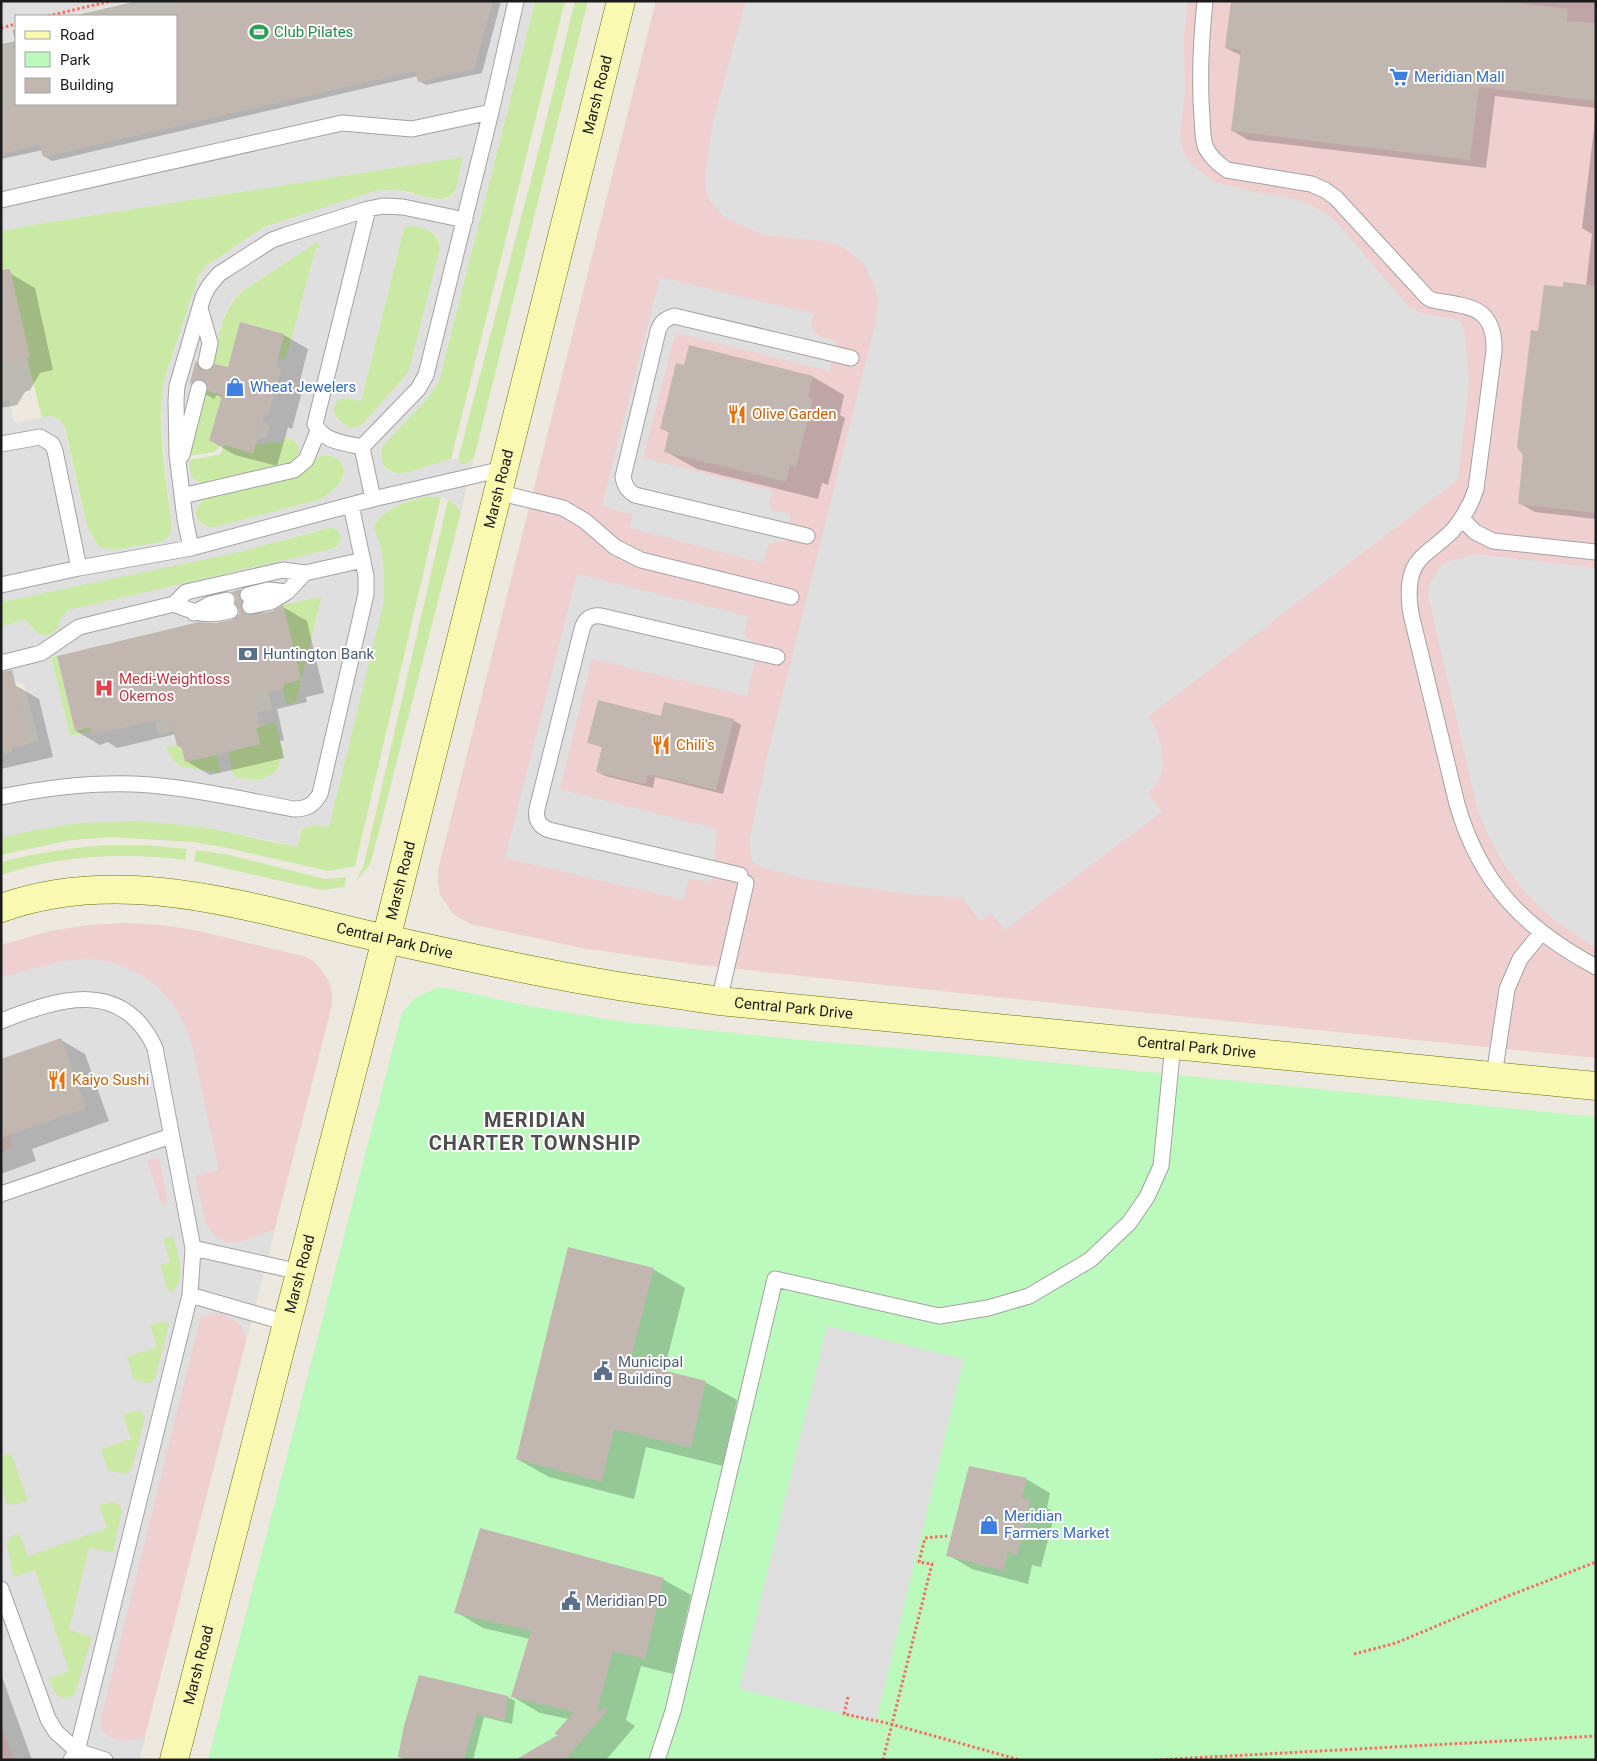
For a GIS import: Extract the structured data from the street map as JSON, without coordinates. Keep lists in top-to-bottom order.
{
  "streets": {
    "main road": ["Marsh Road", "Central Park Drive"]
  },
  "crossings": [
    ["Marsh Road", "Central Park Drive"]
  ],
  "districts": ["MERIDIAN CHARTER TOWNSHIP"],
  "places": {
    "sports": ["Club Pilates"],
    "supermarket": ["Meridian Mall"],
    "shop": ["Wheat Jewelers", "Meridian Farmers Market"],
    "restaurant": ["Olive Garden", "Chili's", "Kaiyo Sushi"],
    "bank": ["Huntington Bank"],
    "hospital": ["Medi-Weightloss Okemos"],
    "public building": ["Municipal Building", "Meridian PD"]
  },
  "legend": ["Road", "Park", "Building"]
}
